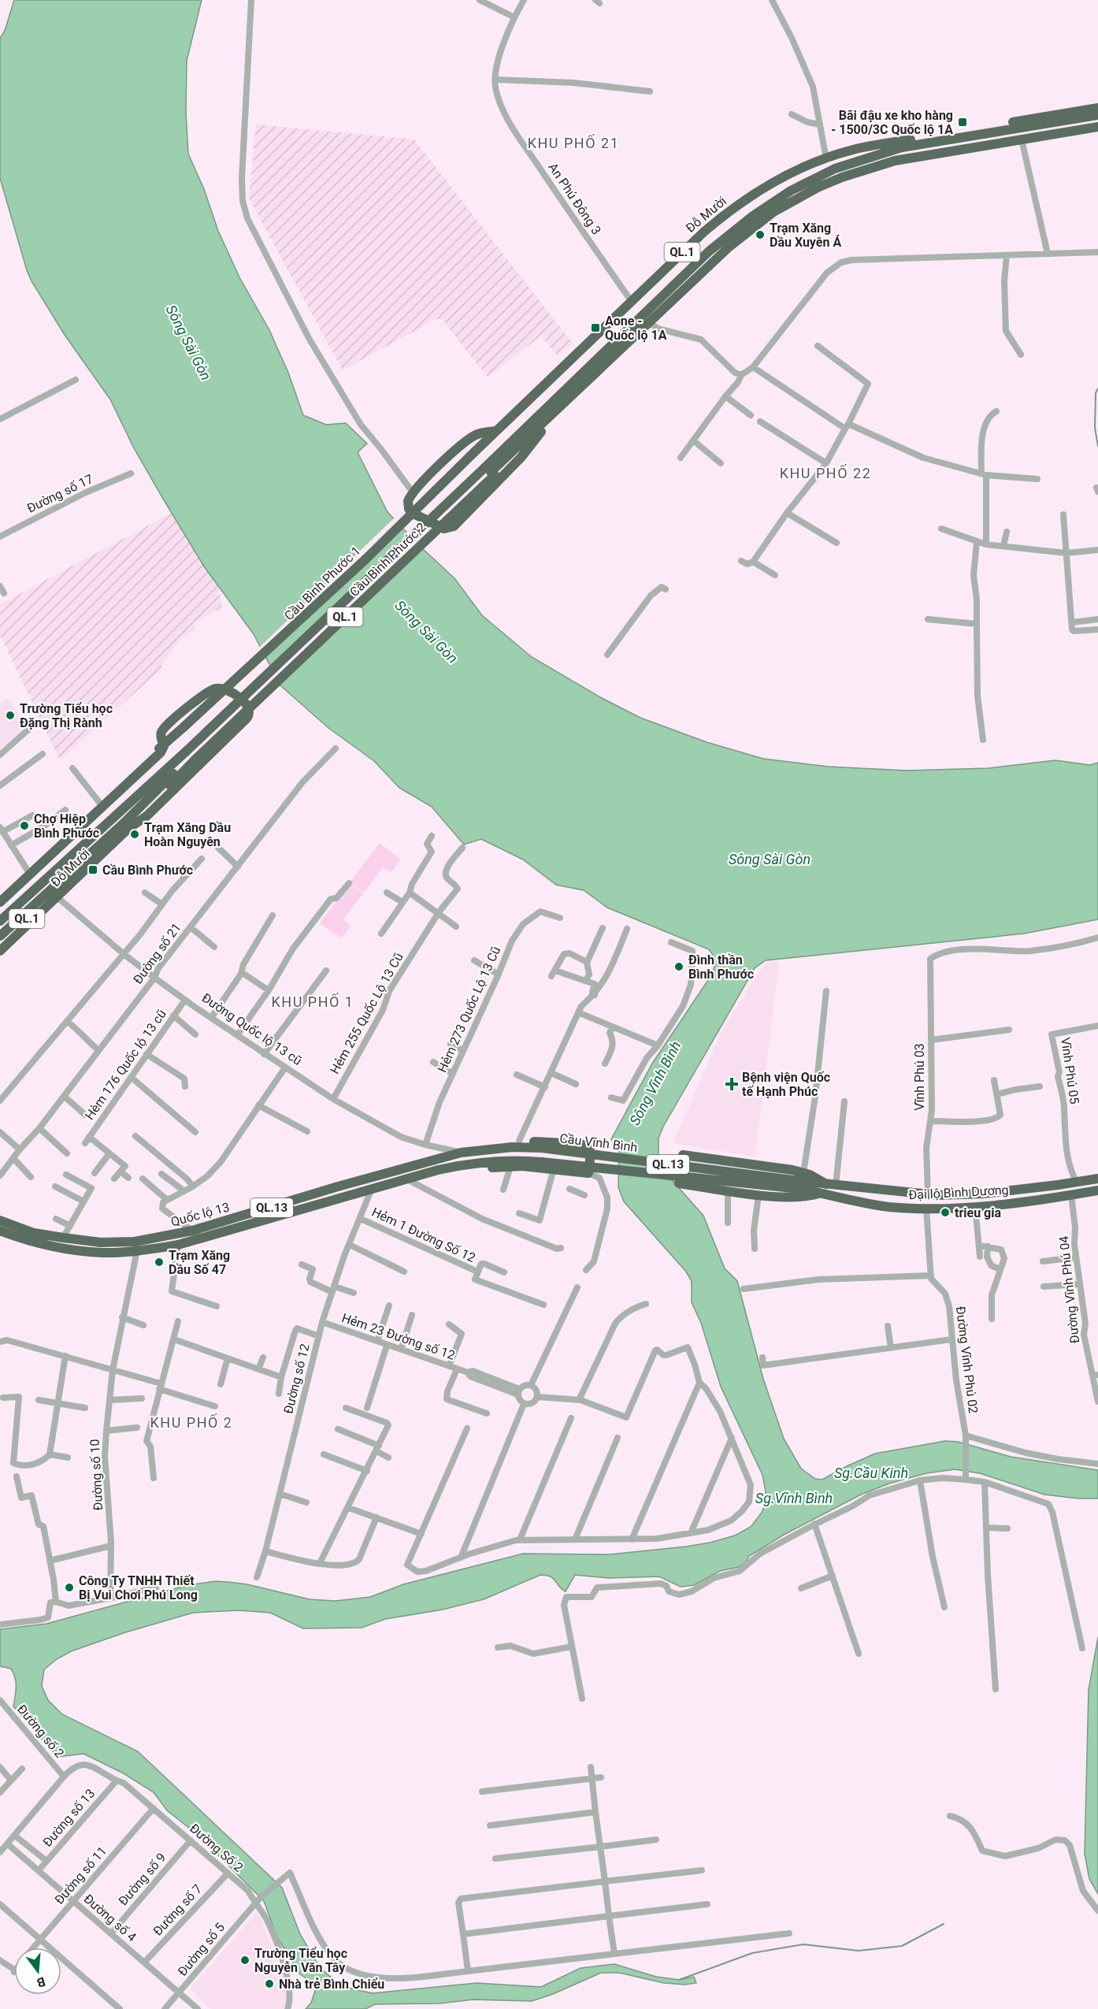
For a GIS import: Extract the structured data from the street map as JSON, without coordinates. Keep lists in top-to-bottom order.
{
  "streets": {
    "highway": [
      "Đỗ Mười",
      "QL.1",
      "Cầu Bình Phước 2",
      "Cầu Bình Phước 1",
      "Cầu Vĩnh Bình",
      "QL.13",
      "Đại lộ Bình Dương",
      "Quốc lộ 13"
    ],
    "street": [
      "An Phú Đông 3",
      "Đường số 17",
      "Đường số 21",
      "Hẻm 273 Quốc Lộ 13 Cũ",
      "Hẻm 255 Quốc Lộ 13 Cũ",
      "Đường Quốc lộ 13 cũ",
      "Hèm 176 Quốc lộ 13 cũ",
      "Vĩnh Phú 05",
      "Vĩnh Phú 03",
      "Hẻm 1 Đường Số 12",
      "Đường Vĩnh Phú 04",
      "Hẻm 23 Đường số 12",
      "Đường Vĩnh Phú 02",
      "Đường số 12",
      "Đường số 10",
      "Đường số 2",
      "Đường số 13",
      "Đường Số 2",
      "Đường số 11",
      "Đường số 9",
      "Đường số 7",
      "Đường số 4",
      "Đường số 5"
    ]
  },
  "crossings": [
    ["An Phú Đông 3", "Đỗ Mười"],
    ["Đỗ Mười", "QL.1"],
    ["Đỗ Mười", "Cầu Bình Phước 2"],
    ["Đỗ Mười", "Cầu Bình Phước 1"],
    ["Đỗ Mười", "Đường Quốc lộ 13 cũ"],
    ["QL.1", "Cầu Bình Phước 2"],
    ["Đường số 21", "Đường Quốc lộ 13 cũ"],
    ["Hẻm 273 Quốc Lộ 13 Cũ", "Đường Quốc lộ 13 cũ"],
    ["Hẻm 255 Quốc Lộ 13 Cũ", "Đường Quốc lộ 13 cũ"],
    ["Đường Quốc lộ 13 cũ", "Hèm 176 Quốc lộ 13 cũ"],
    ["Đường Quốc lộ 13 cũ", "Quốc lộ 13"],
    ["Vĩnh Phú 05", "Đại lộ Bình Dương"],
    ["Vĩnh Phú 03", "Đại lộ Bình Dương"],
    ["Cầu Vĩnh Bình", "Đại lộ Bình Dương"],
    ["Cầu Vĩnh Bình", "Quốc lộ 13"],
    ["Đại lộ Bình Dương", "Đường Vĩnh Phú 04"],
    ["Quốc lộ 13", "Đường số 12"],
    ["Quốc lộ 13", "Đường số 10"],
    ["Hẻm 1 Đường Số 12", "Đường số 12"],
    ["Hẻm 23 Đường số 12", "Đường số 12"],
    ["Đường số 2", "Đường Số 2"],
    ["Đường số 13", "Đường Số 2"],
    ["Đường số 13", "Đường số 4"],
    ["Đường Số 2", "Đường số 11"],
    ["Đường Số 2", "Đường số 9"],
    ["Đường Số 2", "Đường số 7"],
    ["Đường Số 2", "Đường số 4"],
    ["Đường Số 2", "Đường số 5"],
    ["Đường số 11", "Đường số 4"],
    ["Đường số 9", "Đường số 4"],
    ["Đường số 7", "Đường số 4"],
    ["Đường số 4", "Đường số 5"]
  ],
  "districts": [
    "KHU PHỐ 21",
    "KHU PHỐ 22",
    "KHU PHỐ 1",
    "KHU PHỐ 2"
  ],
  "water": [
    "Sông Sài Gòn",
    "Sông Vĩnh Bình",
    "Sg.Cầu Kinh",
    "Sg.Vĩnh Bình"
  ],
  "places": {
    "transit": ["Bãi đậu xe kho hàng - 1500/3C Quốc lộ 1A", "Aone - Quốc lộ 1A", "Cầu Bình Phước"],
    "other": [
      "Trạm Xăng Dầu Xuyên Á",
      "Trường Tiểu học Đặng Thị Rành",
      "Chợ Hiệp Bình Phước",
      "Trạm Xăng Dầu Hoàn Nguyên",
      "Đình thần Bình Phước",
      "trieu gia",
      "Trạm Xăng Dầu Số 47",
      "Công Ty TNHH Thiết Bị Vui Chơi Phú Long",
      "Trường Tiểu học Nguyễn Văn Tây",
      "Nhà trẻ Bình Chiểu"
    ],
    "health": ["Bệnh viện Quốc tế Hạnh Phúc"]
  },
  "north": "bottom"
}
